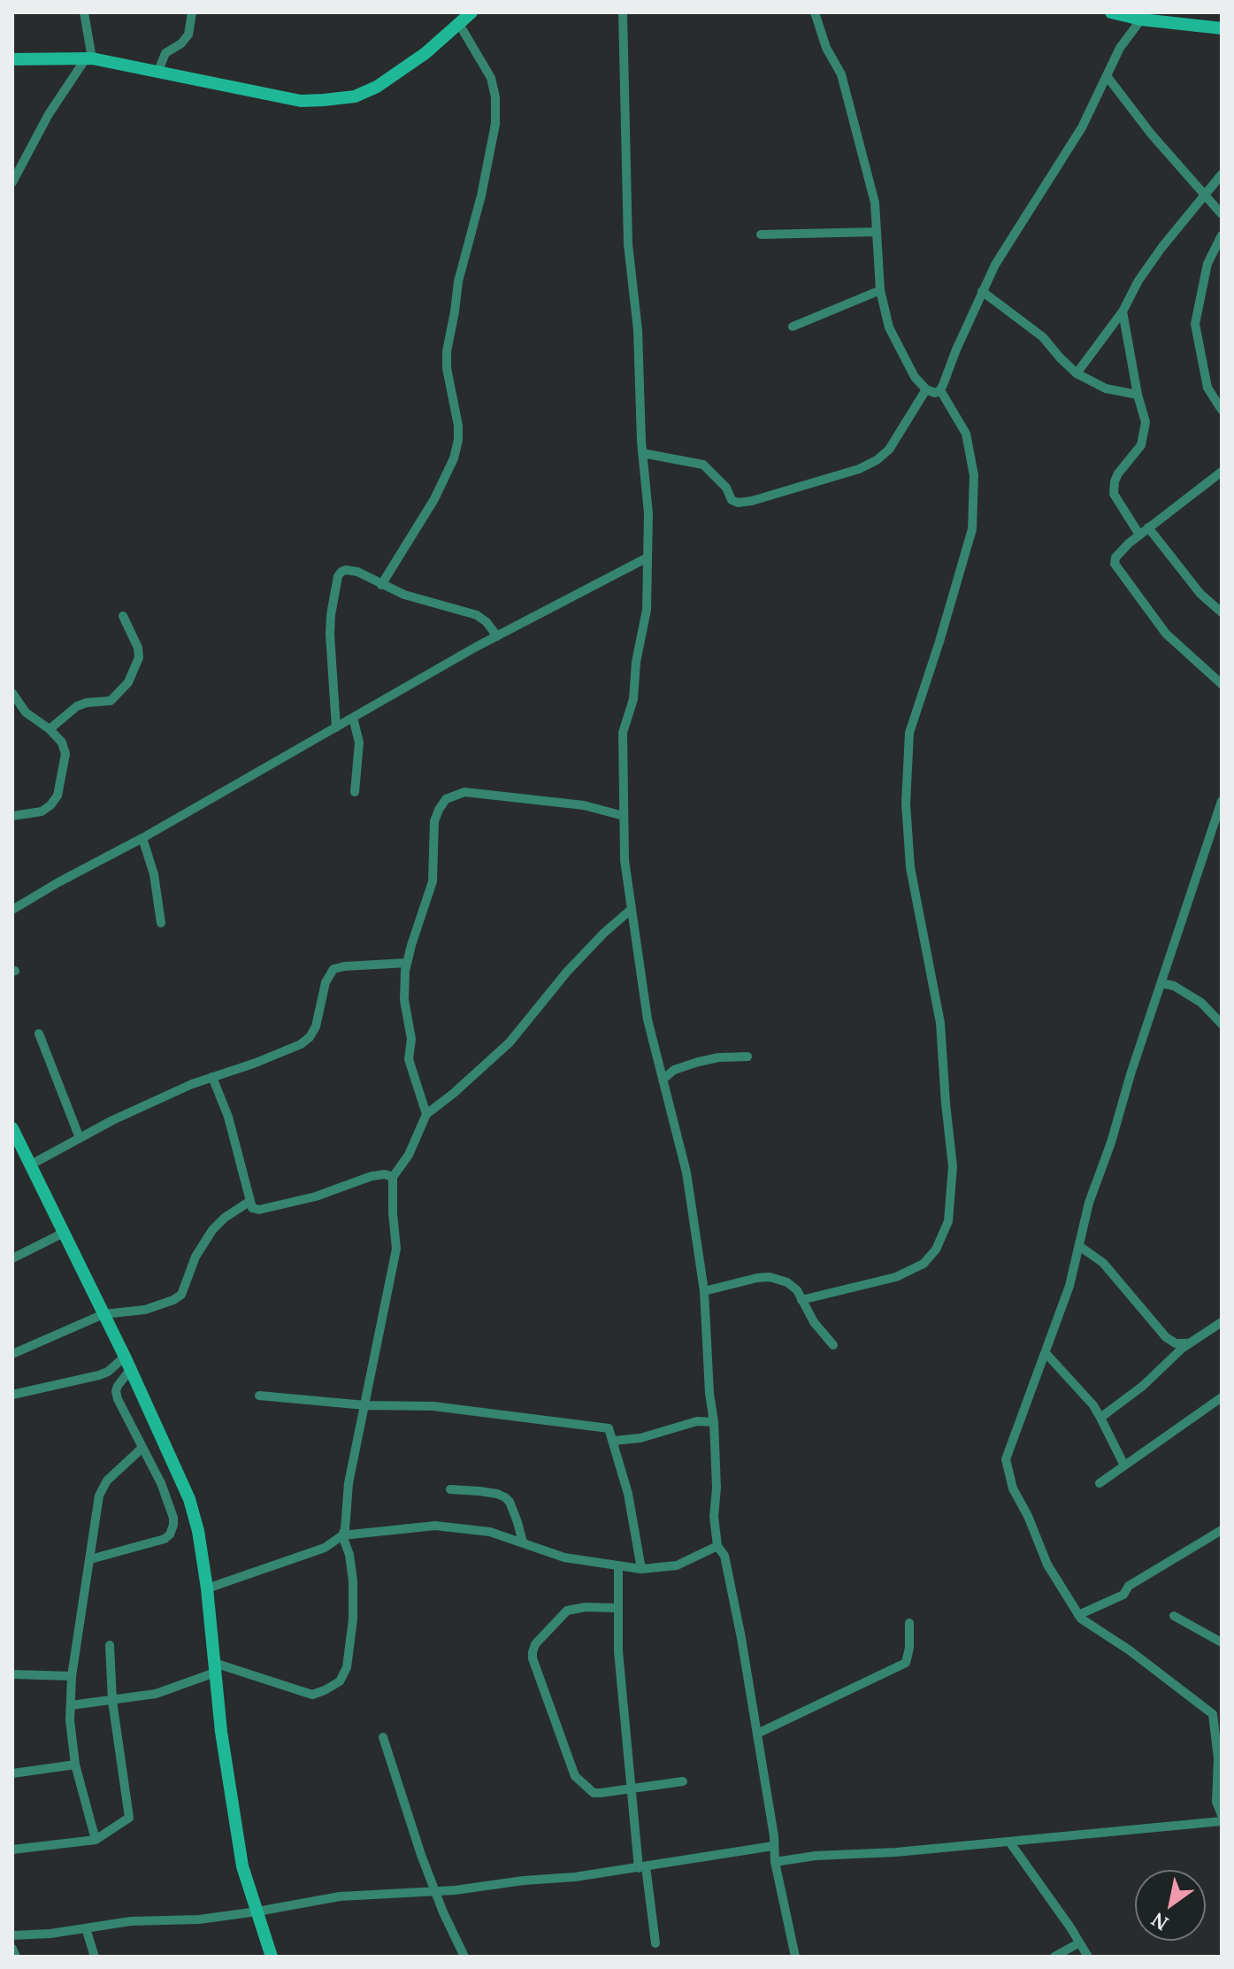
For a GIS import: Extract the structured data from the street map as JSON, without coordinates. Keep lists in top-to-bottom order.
{
  "north": "bottom left"
}
